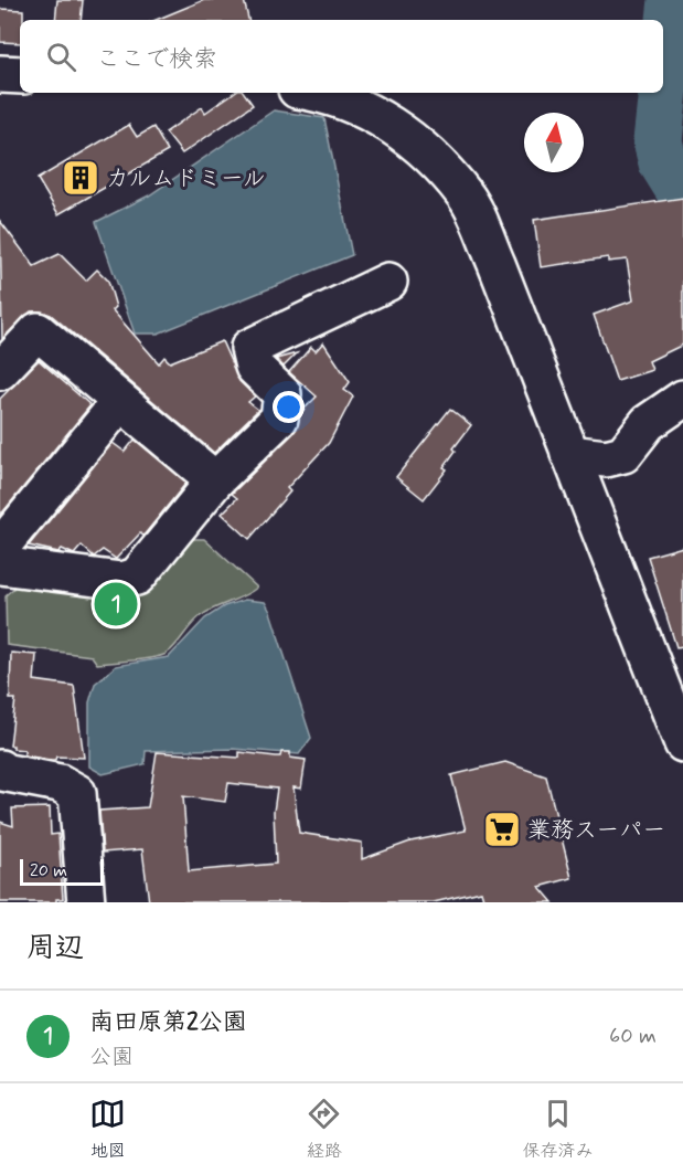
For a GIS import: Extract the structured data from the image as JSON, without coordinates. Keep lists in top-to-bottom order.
{
  "places": {
    "building": ["カルムドミール"],
    "supermarket": ["業務スーパー"]
  },
  "scale_bar": "20 m",
  "north": "top",
  "page": {
    "search": "ここで検索",
    "pins": "1",
    "scale": "20 m",
    "heading": "周辺",
    "list": [
      {
        "mark": "1",
        "name": "南田原第2公園",
        "note": "公園",
        "value": "60 m"
      }
    ],
    "nav": ["地図", "経路", "保存済み"]
  }
}
